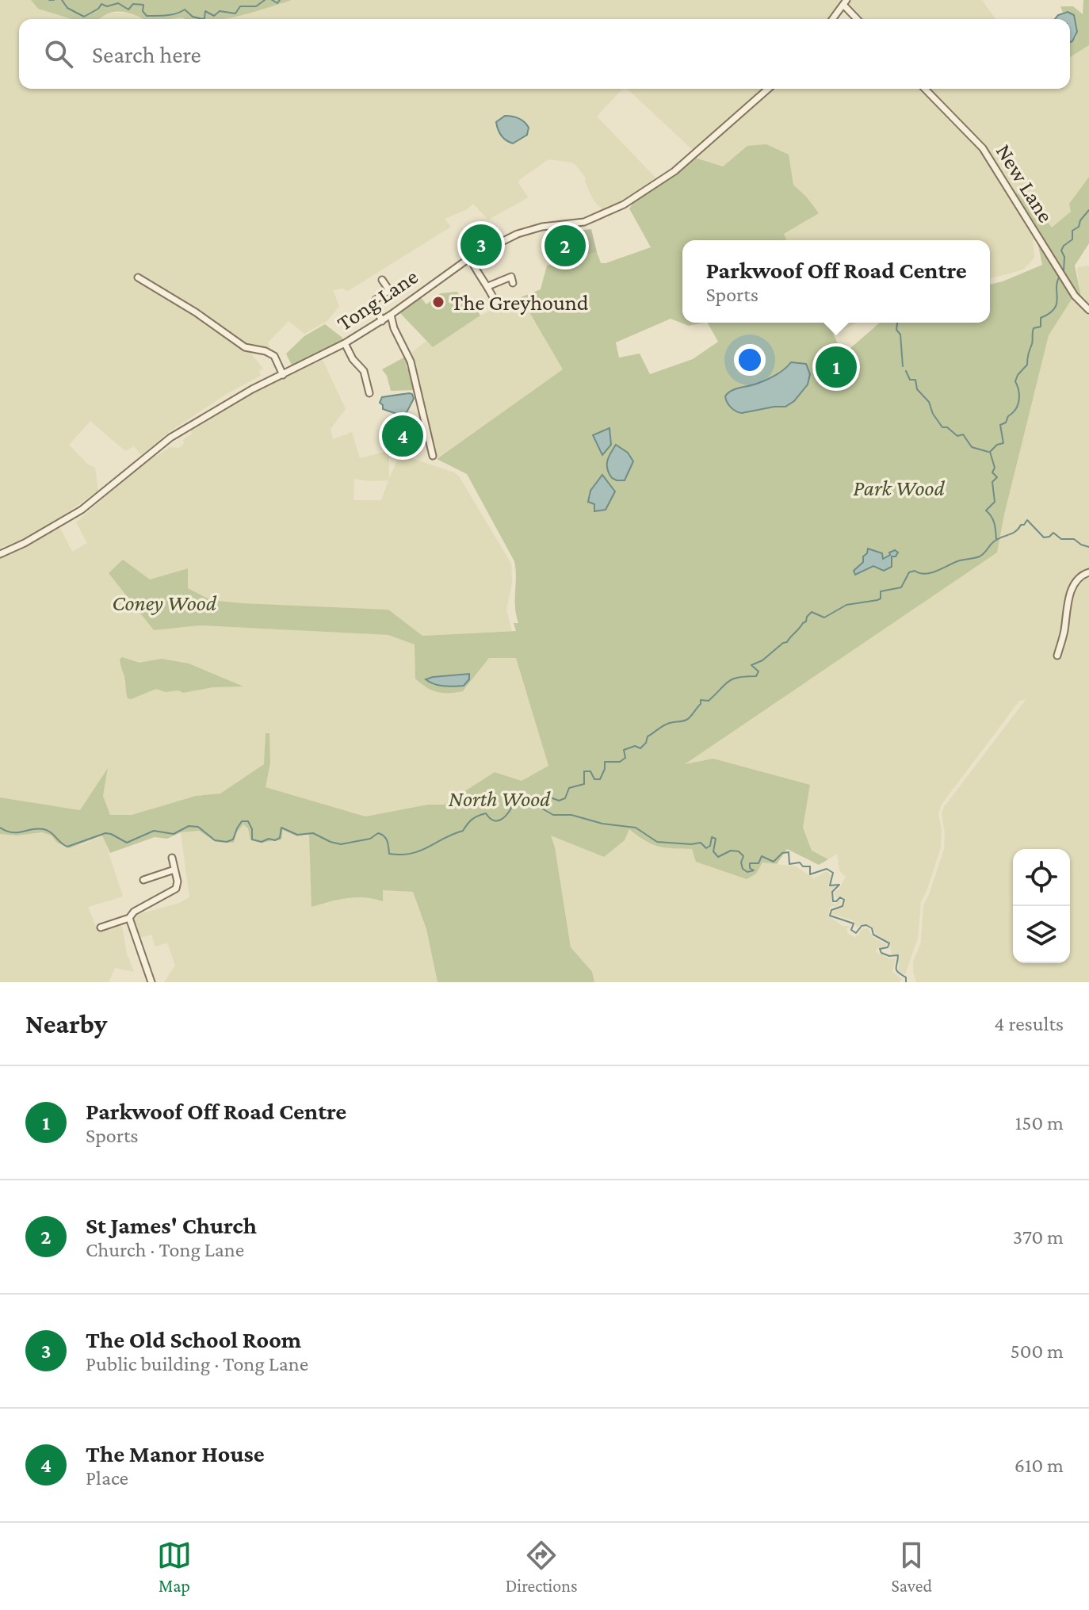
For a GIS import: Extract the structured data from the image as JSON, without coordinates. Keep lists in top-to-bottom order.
{
  "streets": {
    "street": ["New Lane", "Tong Lane"]
  },
  "parks": ["Park Wood", "Coney Wood", "North Wood"],
  "places": ["The Greyhound"],
  "page": {
    "search": "Search here",
    "pins": [
      "3",
      "2",
      "1",
      "4"
    ],
    "popup": ["Parkwoof Off Road Centre", "Sports"],
    "heading": ["Nearby", "4 results"],
    "list": [
      {
        "mark": "1",
        "name": "Parkwoof Off Road Centre",
        "note": "Sports",
        "value": "150 m"
      },
      {
        "mark": "2",
        "name": "St James' Church",
        "note": "Church · Tong Lane",
        "value": "370 m"
      },
      {
        "mark": "3",
        "name": "The Old School Room",
        "note": "Public building · Tong Lane",
        "value": "500 m"
      },
      {
        "mark": "4",
        "name": "The Manor House",
        "note": "Place",
        "value": "610 m"
      }
    ],
    "nav": ["Map", "Directions", "Saved"]
  }
}
